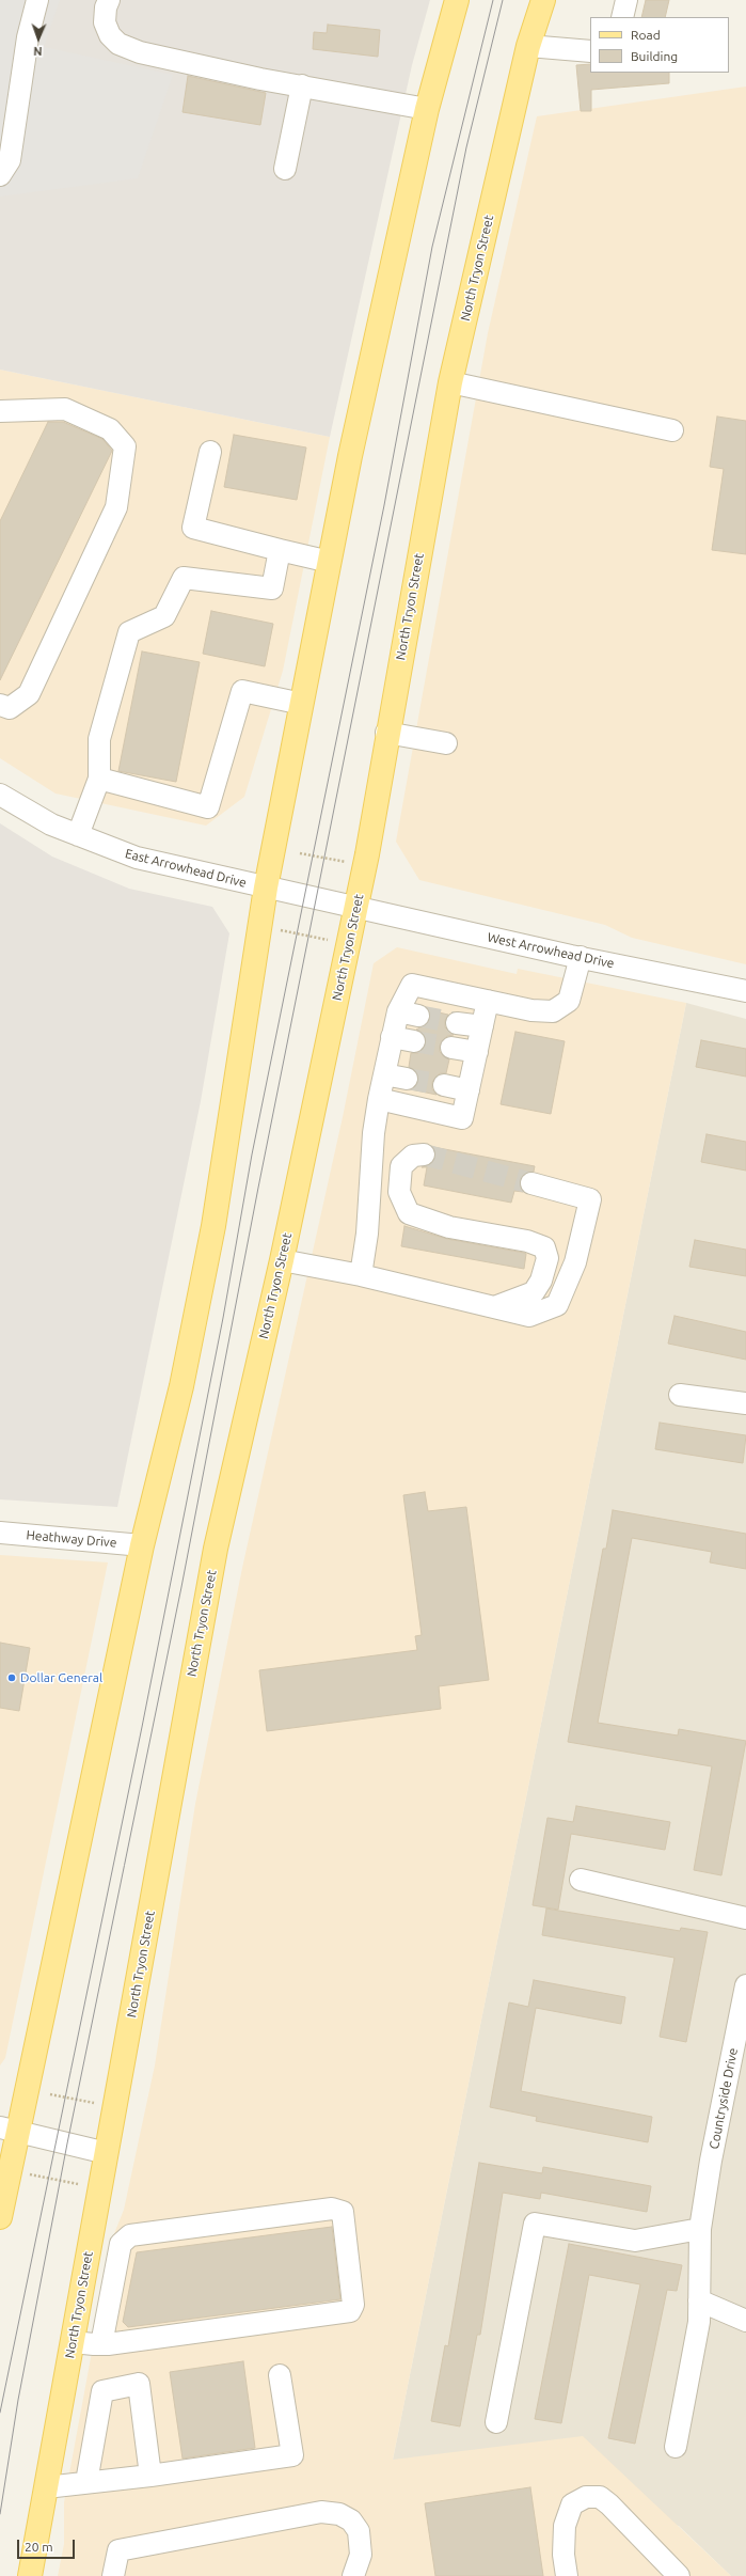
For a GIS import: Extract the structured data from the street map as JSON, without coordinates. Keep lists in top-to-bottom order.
{
  "streets": {
    "main road": ["North Tryon Street"],
    "street": [
      "East Arrowhead Drive",
      "West Arrowhead Drive",
      "Heathway Drive",
      "Countryside Drive"
    ]
  },
  "crossings": [
    ["North Tryon Street", "East Arrowhead Drive"],
    ["North Tryon Street", "West Arrowhead Drive"],
    ["East Arrowhead Drive", "West Arrowhead Drive"]
  ],
  "places": ["Dollar General"],
  "legend": ["Road", "Building"],
  "scale_bar": "20 m",
  "north": "bottom"
}
